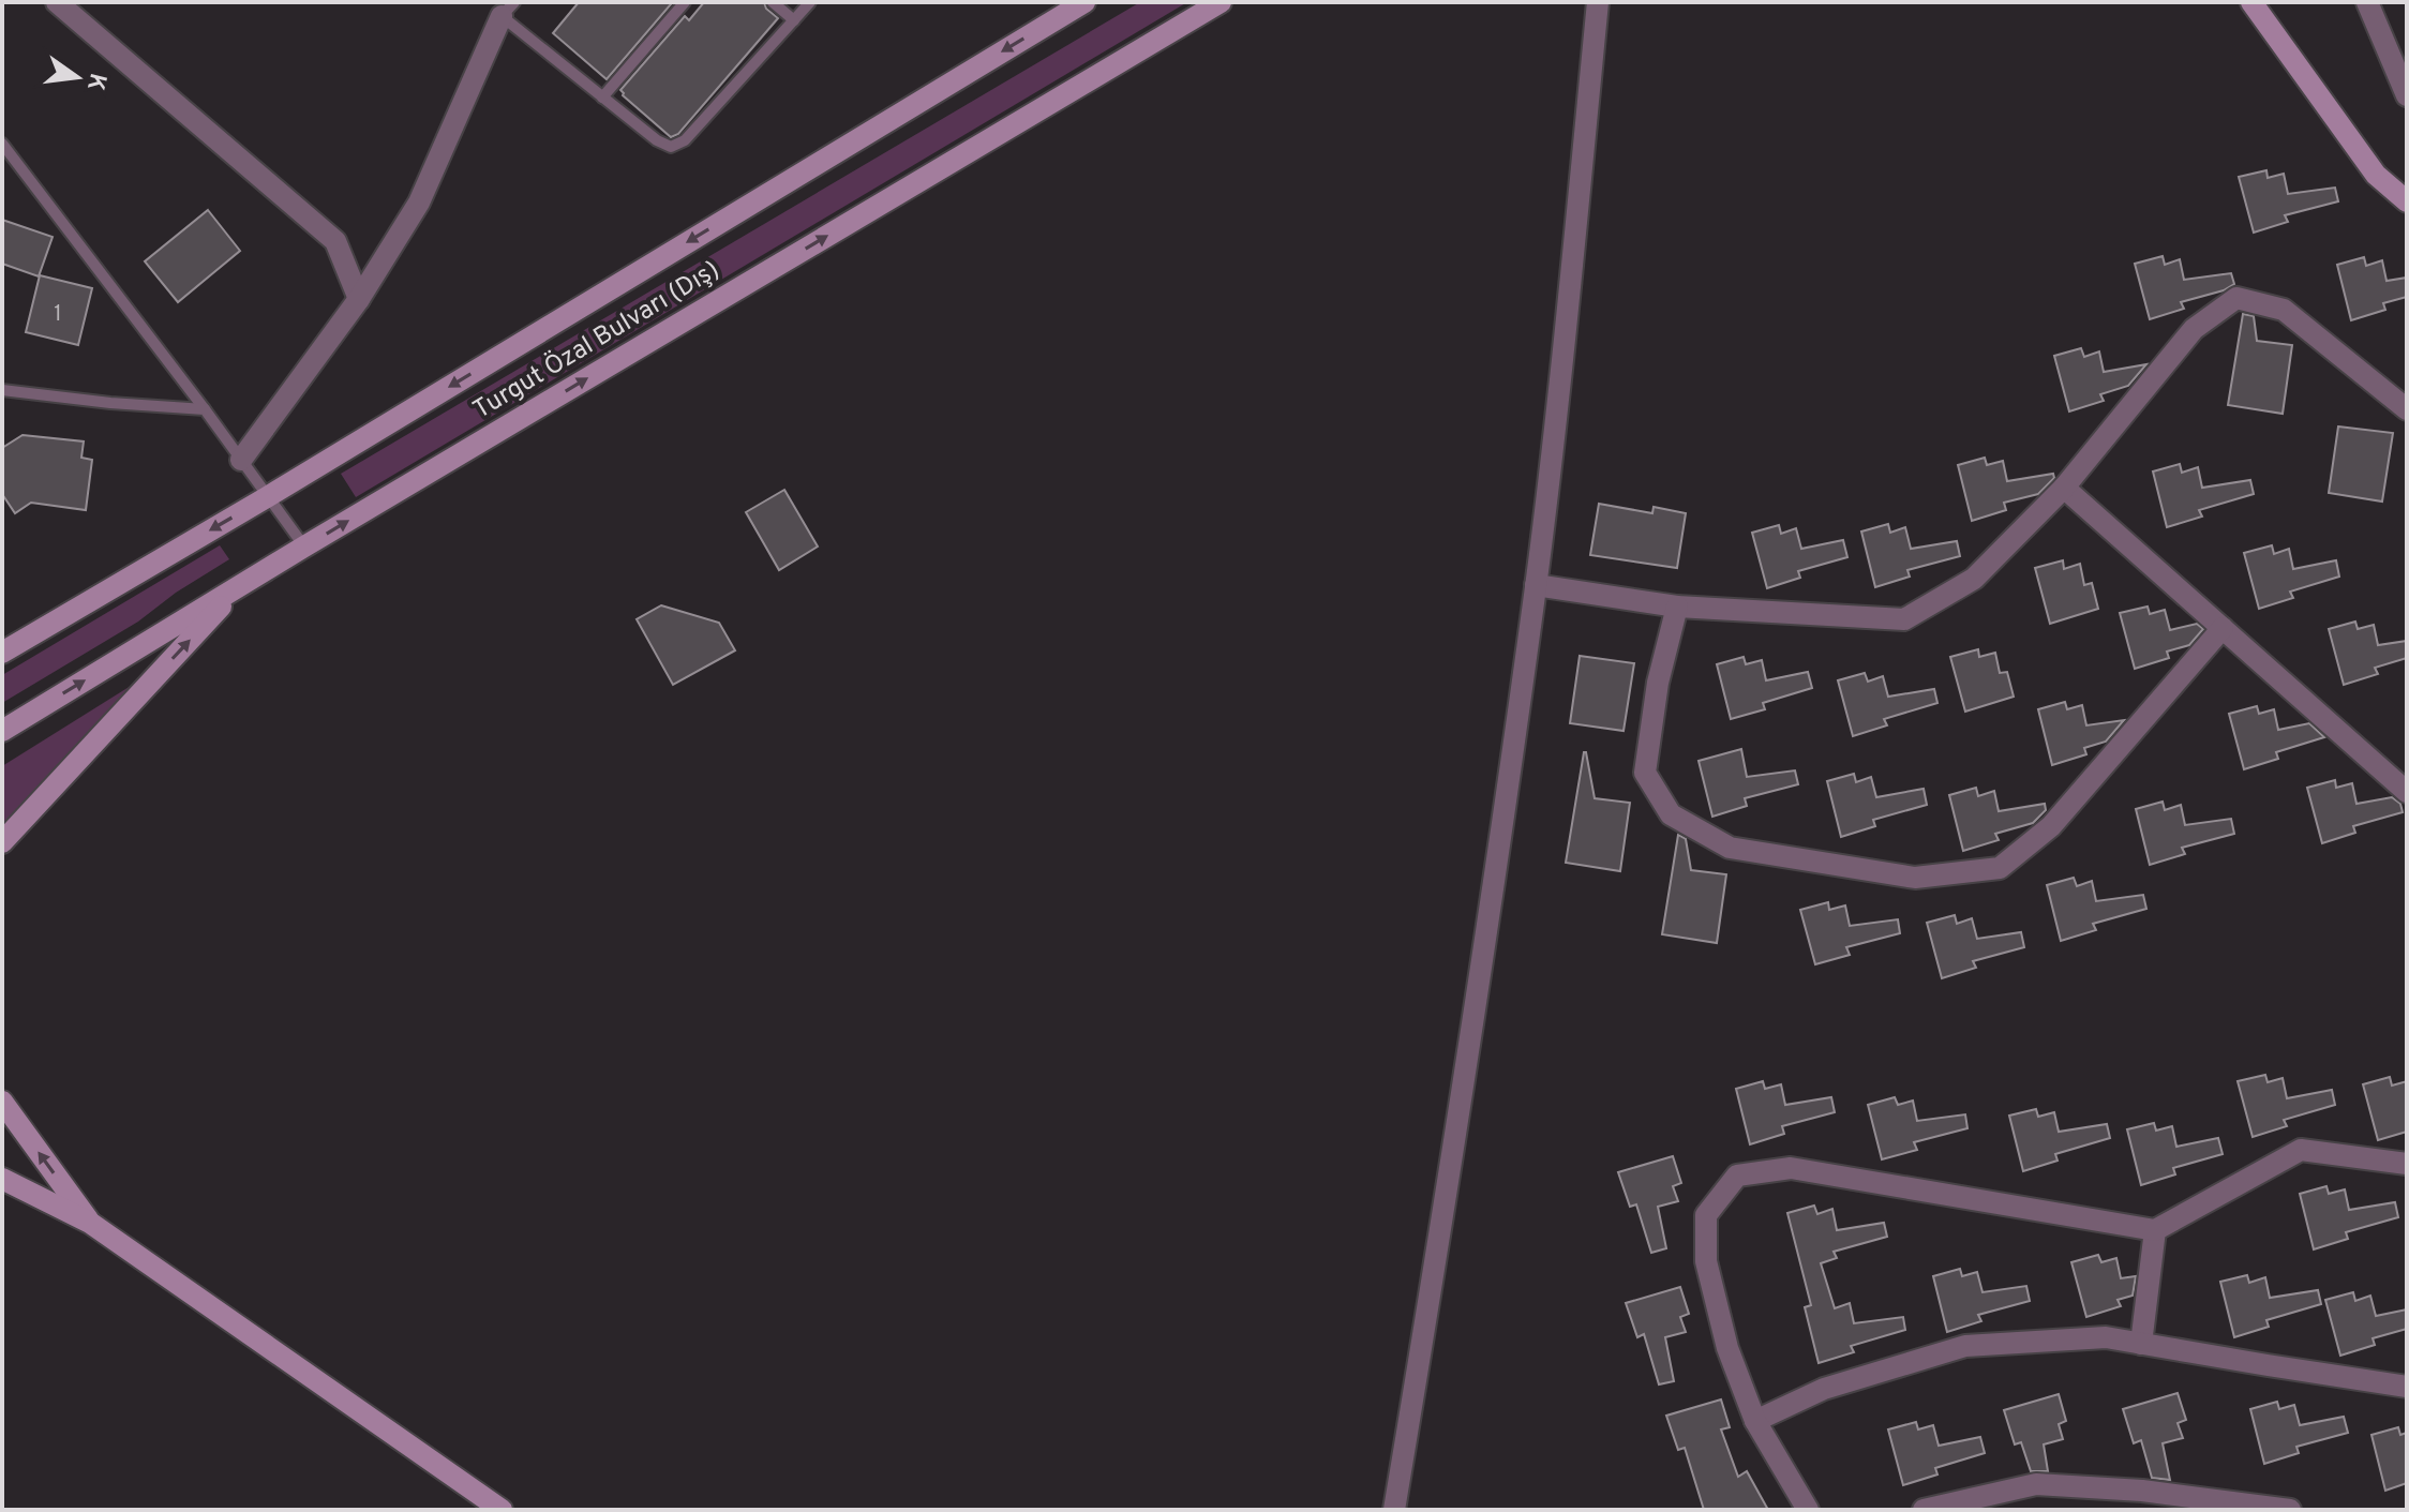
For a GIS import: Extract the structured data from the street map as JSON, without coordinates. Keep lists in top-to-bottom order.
{
  "streets": {
    "main road": ["Turgut Özal Bulvarı (Dış)"]
  },
  "house_numbers": ["1"],
  "north": "right"
}
